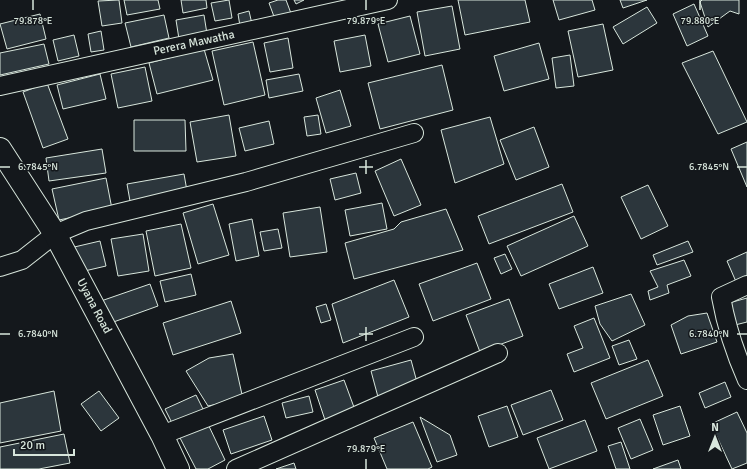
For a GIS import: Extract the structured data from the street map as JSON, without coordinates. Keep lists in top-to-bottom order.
{
  "streets": {
    "street": ["Perera Mawatha", "Uyana Road"]
  },
  "scale_bar": "20 m",
  "north": "top",
  "coordinates": [
    "79.878°E",
    "79.879°E",
    "79.880°E",
    "6.7845°N",
    "6.7840°N"
  ]
}
